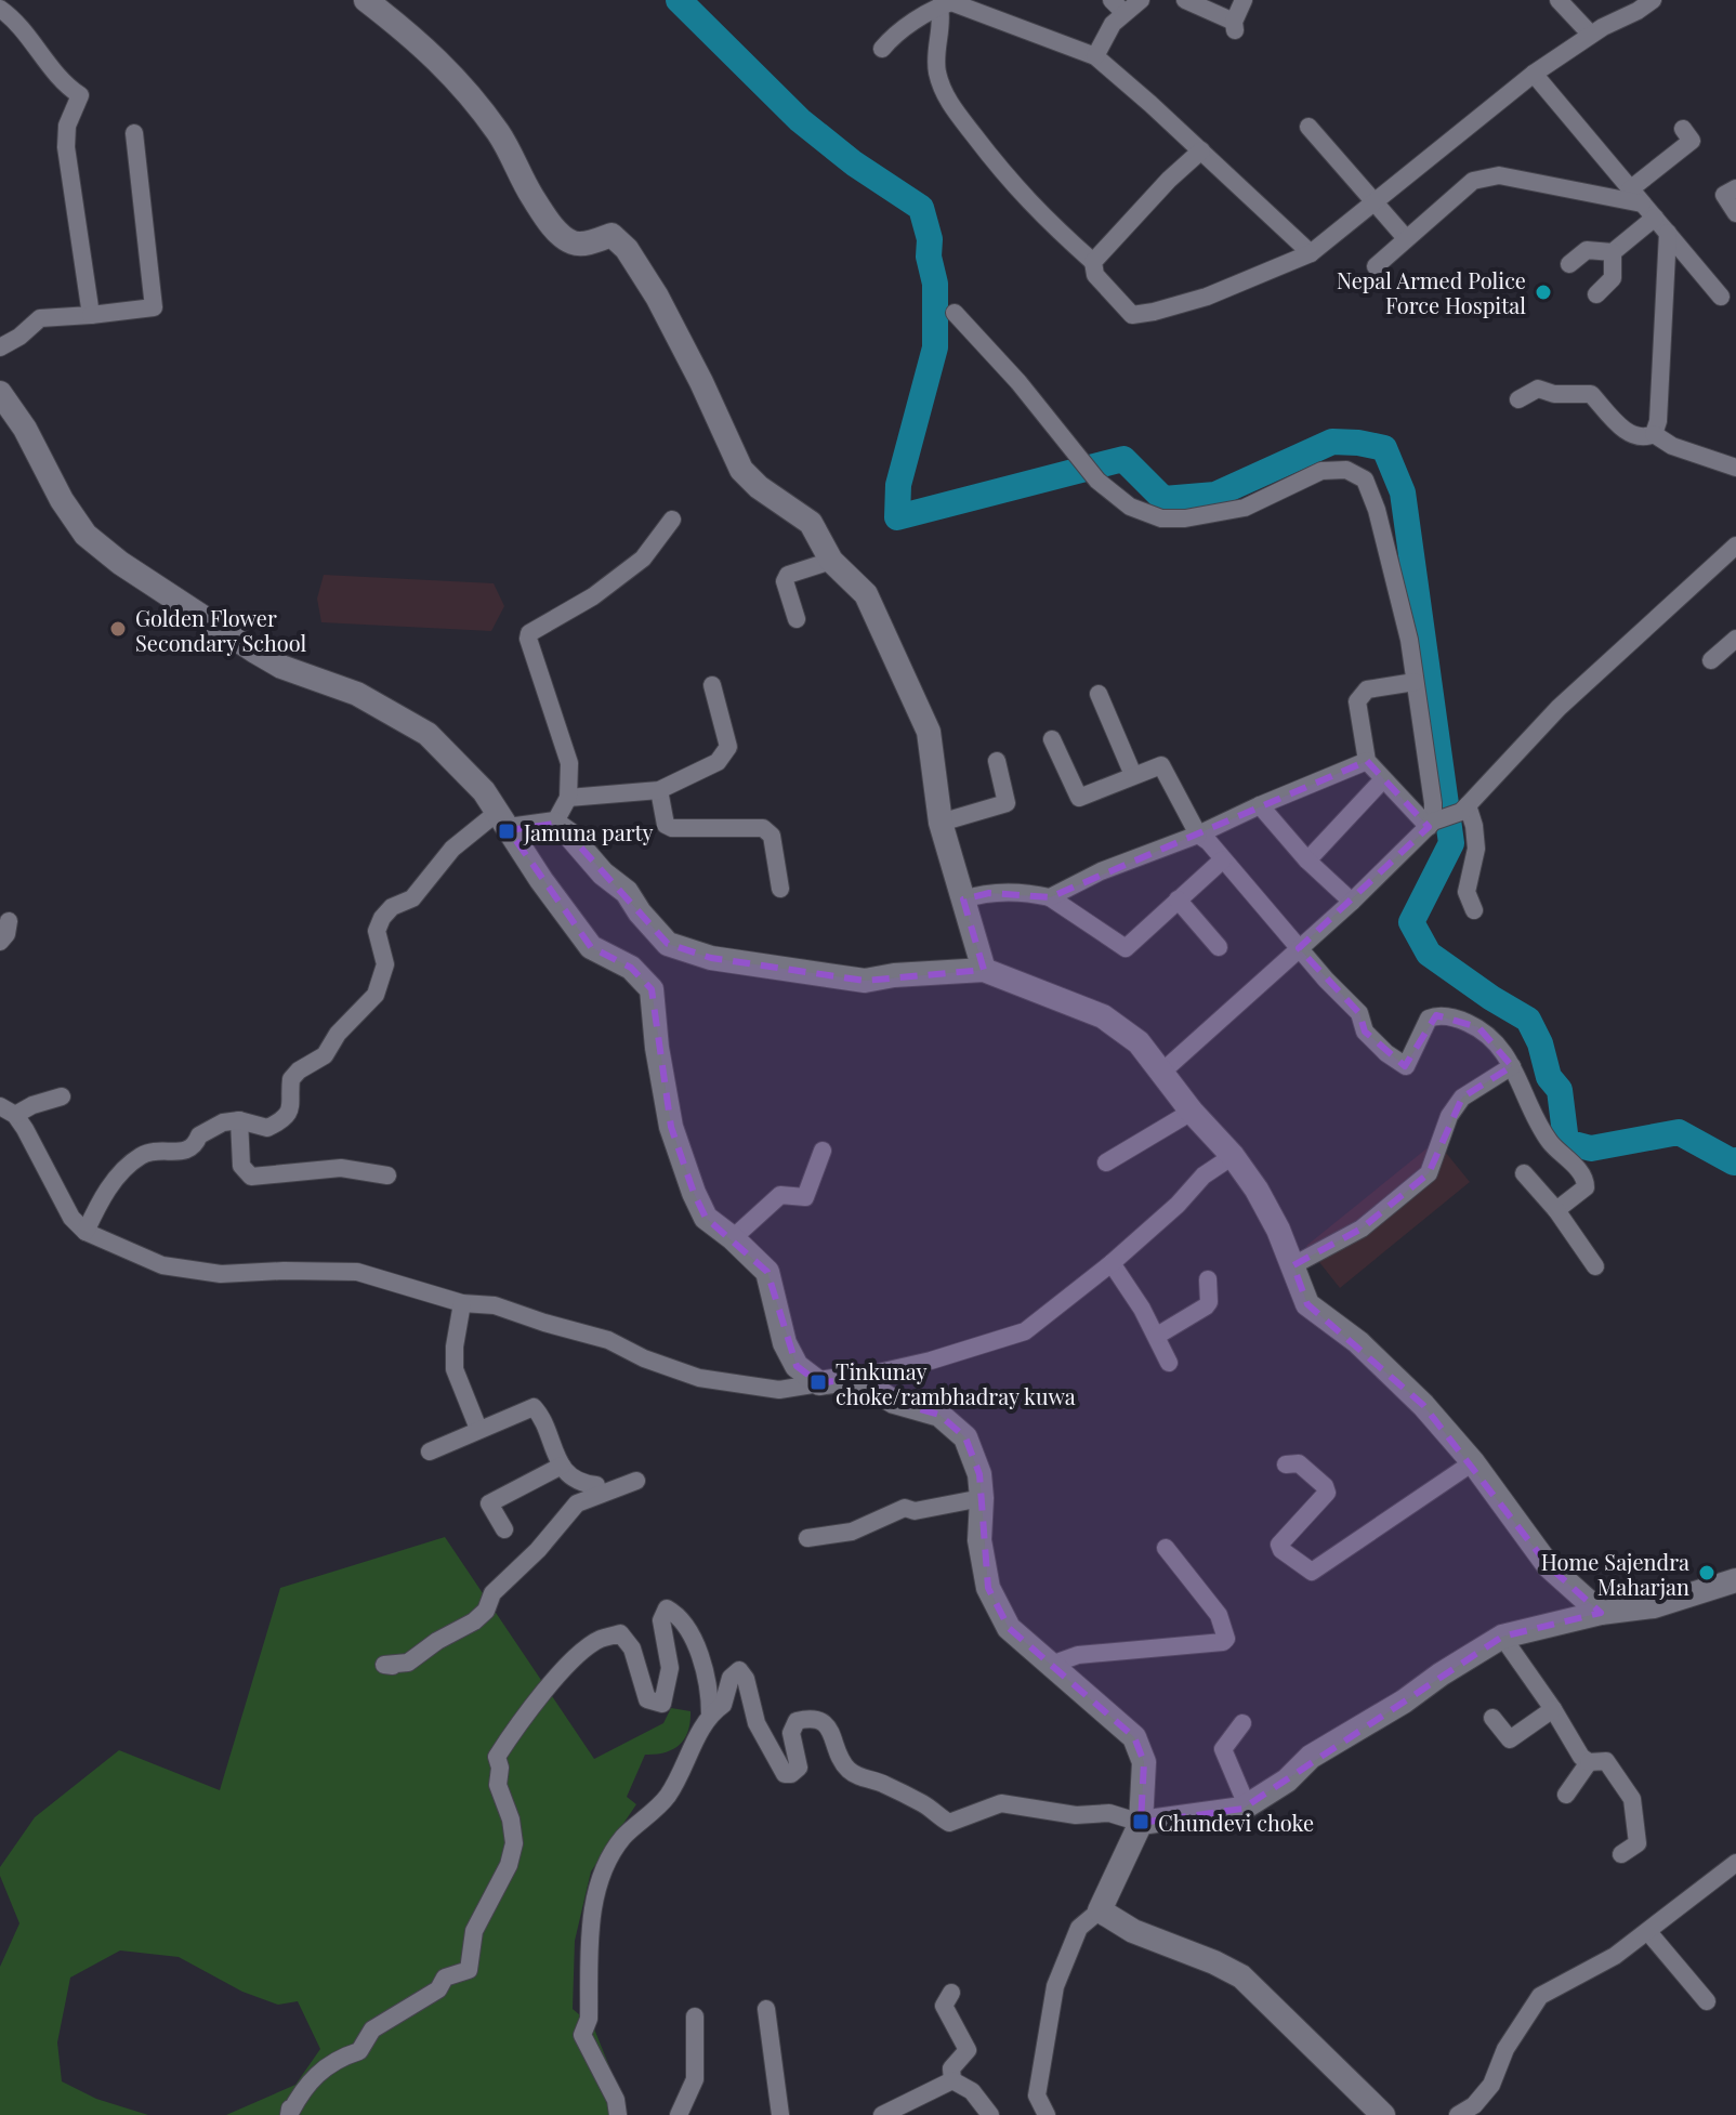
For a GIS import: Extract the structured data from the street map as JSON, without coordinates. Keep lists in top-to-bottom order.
{
  "places": {
    "other": ["Nepal Armed Police Force Hospital", "Golden Flower Secondary School", "Home Sajendra Maharjan"],
    "transit": ["Jamuna party", "Tinkunay choke/rambhadray kuwa", "Chundevi choke"]
  }
}
